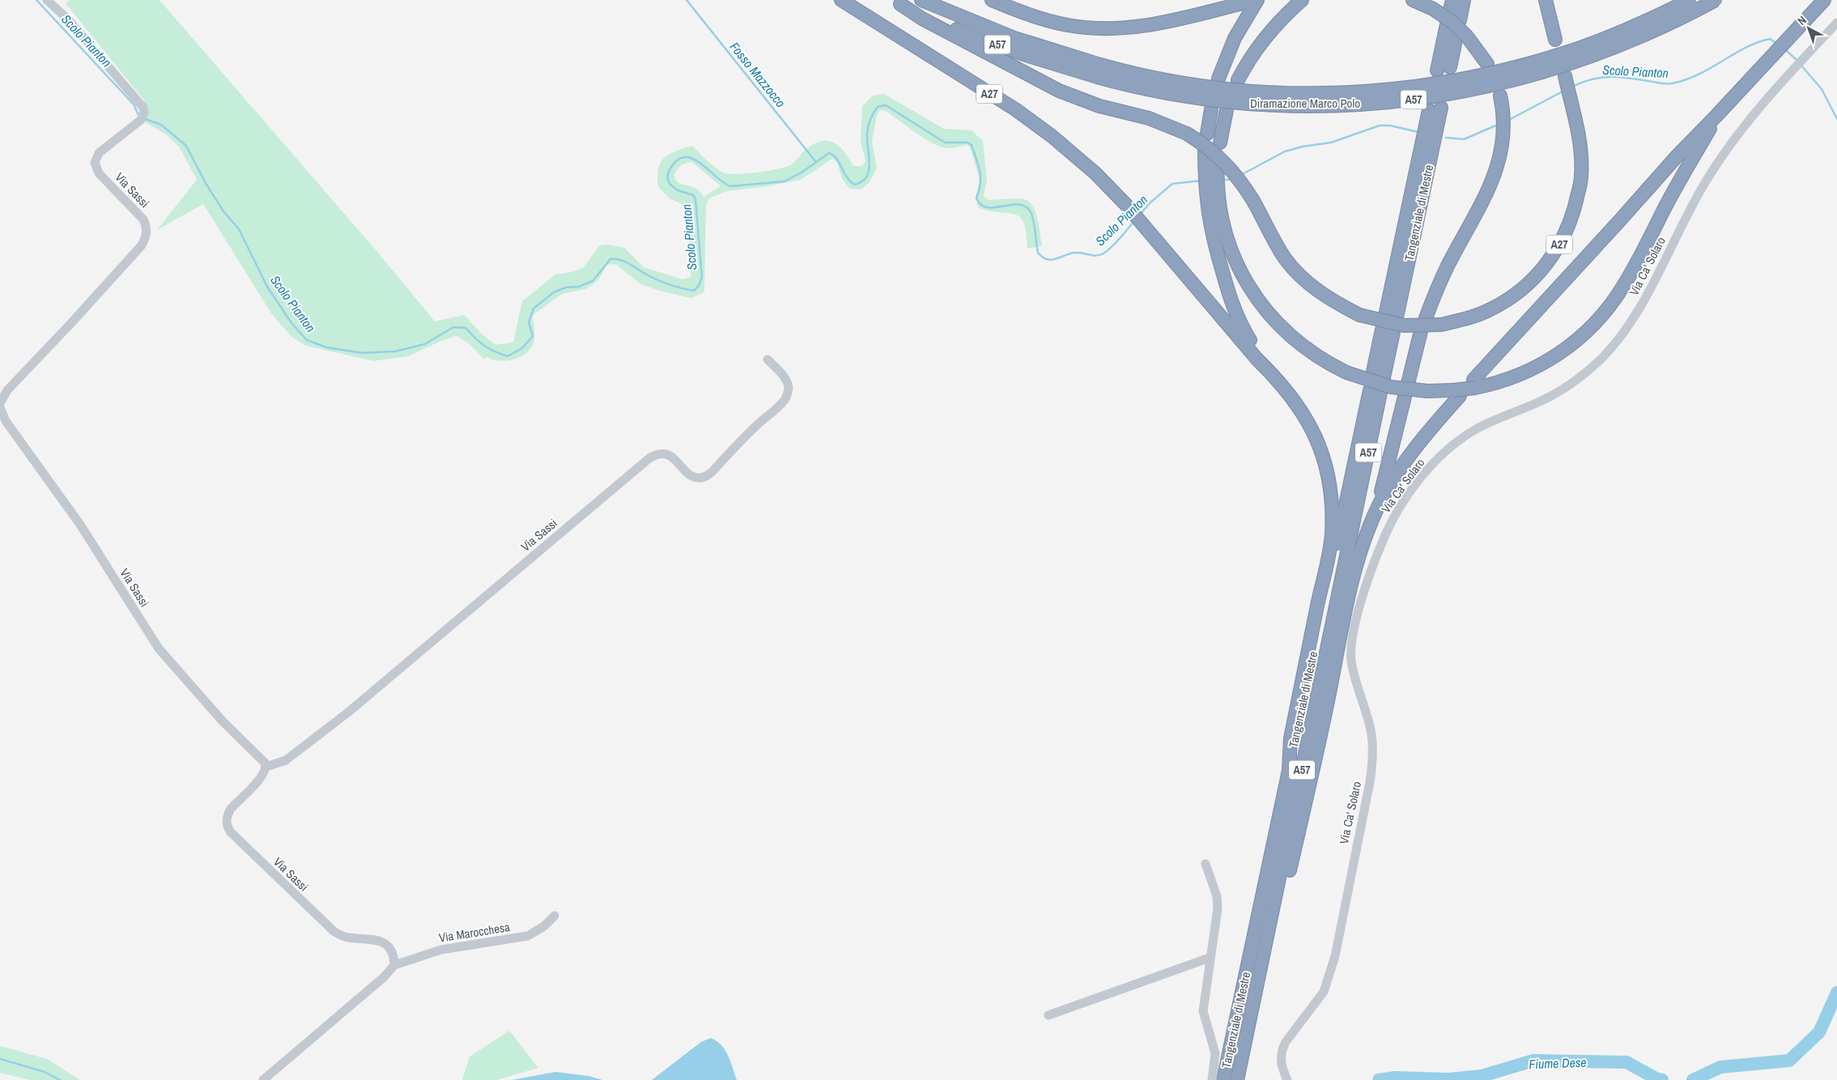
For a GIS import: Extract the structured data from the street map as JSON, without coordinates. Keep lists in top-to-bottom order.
{
  "streets": {
    "highway": [
      "A57",
      "A27",
      "Diramazione Marco Polo",
      "Tangenziale di Mestre"
    ],
    "street": ["Via Sassi", "Via Ca' Solaro", "Via Marocchesa"]
  },
  "crossings": [
    ["A57", "A27"],
    ["A57", "Tangenziale di Mestre"],
    ["A27", "Diramazione Marco Polo"],
    ["Via Sassi", "Via Marocchesa"]
  ],
  "water": ["Scolo Pianton", "Fosso Mazzocco", "Fiume Dese"],
  "north": "top left"
}
